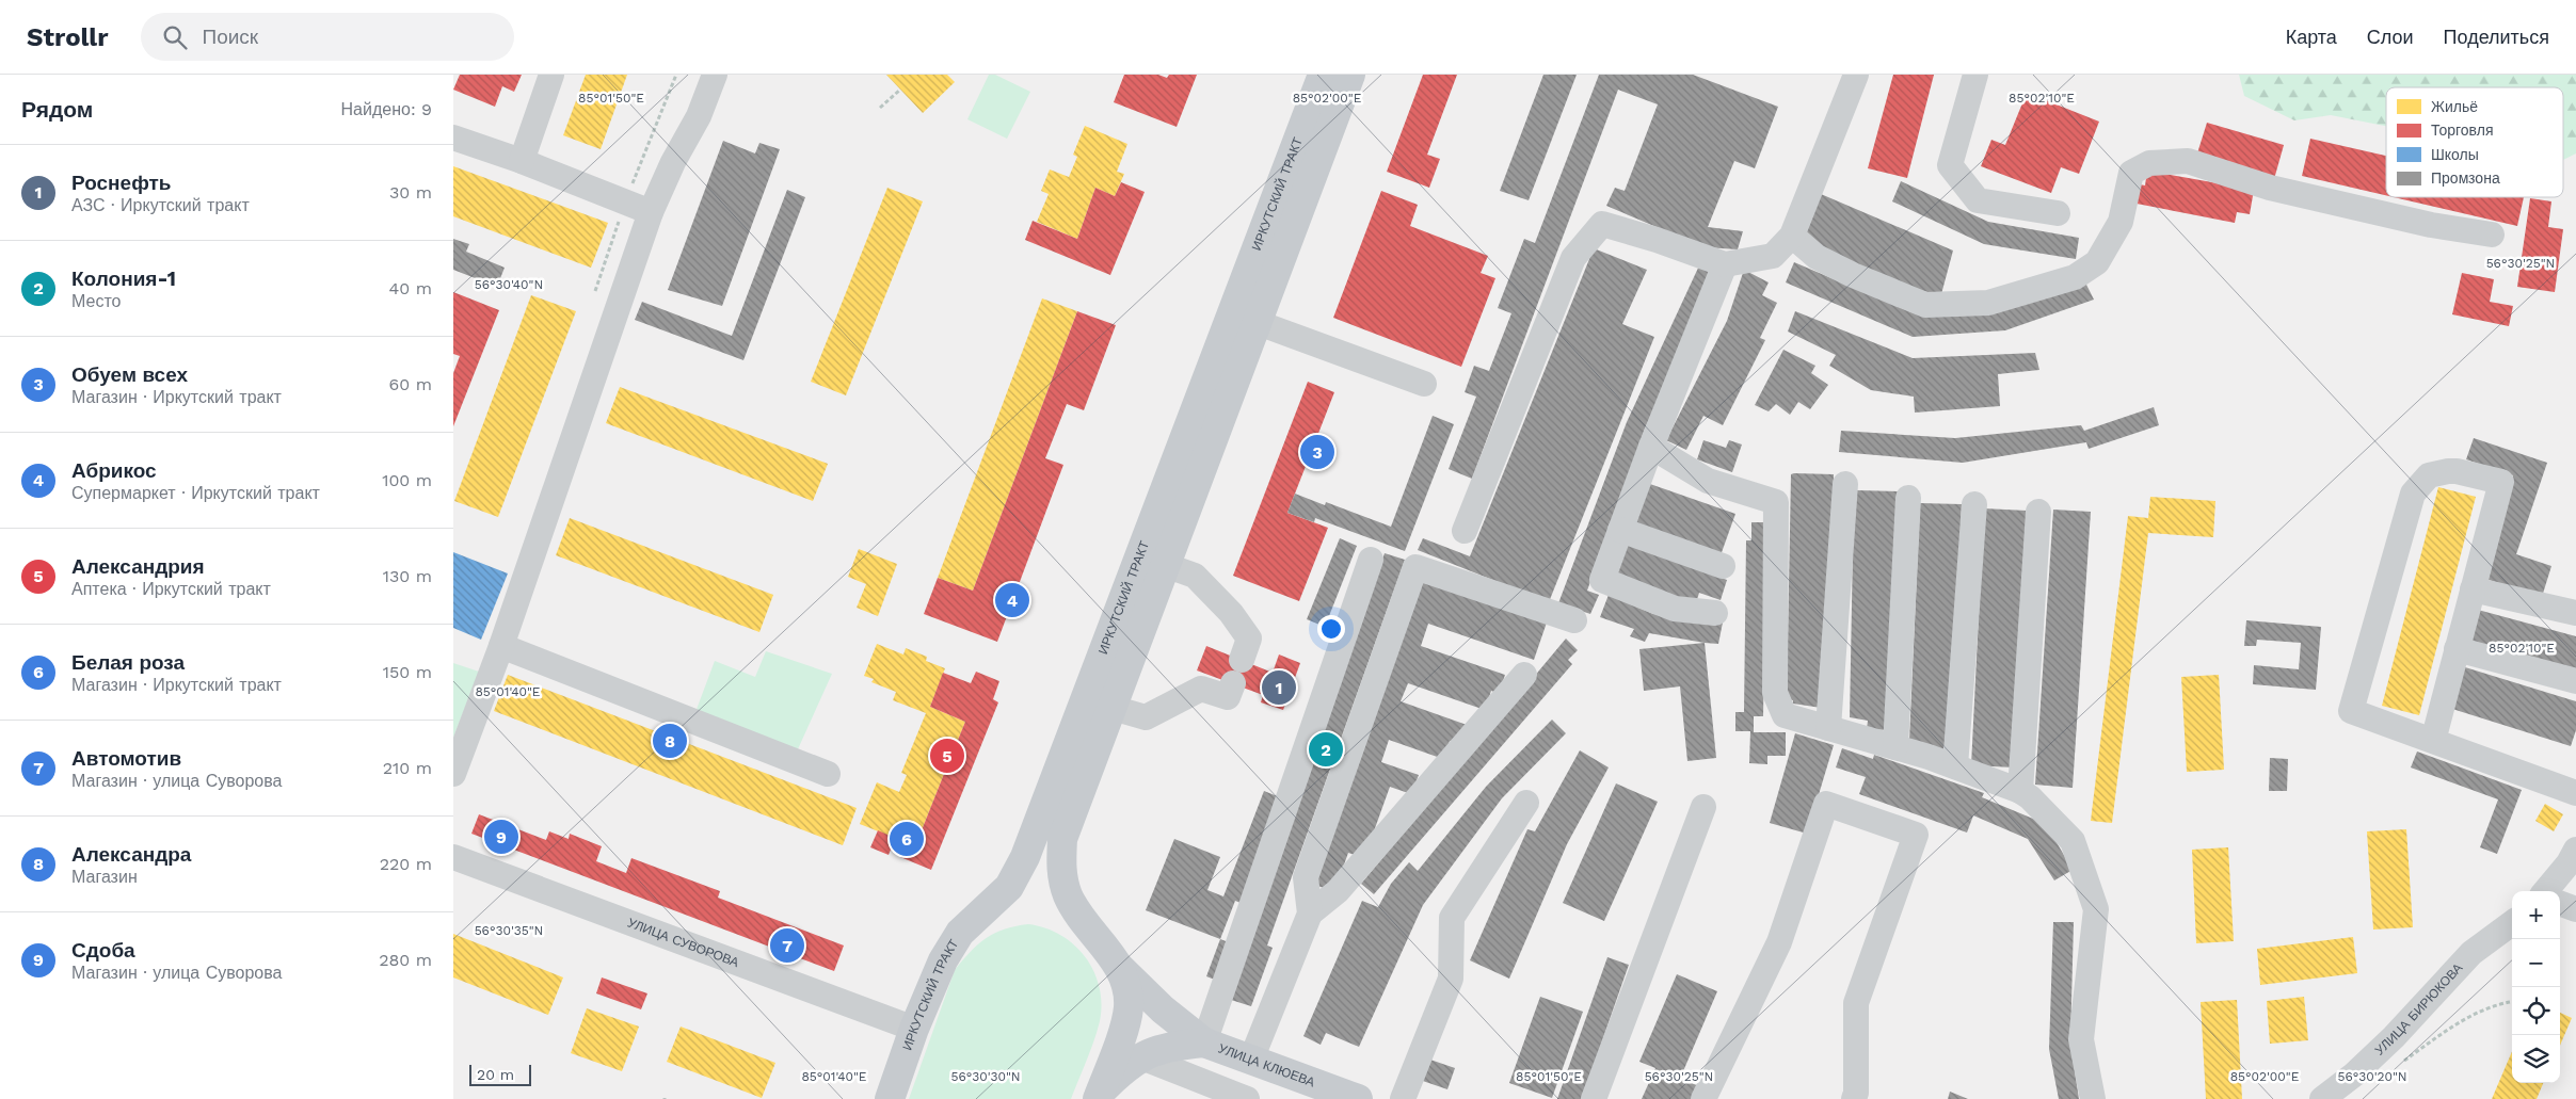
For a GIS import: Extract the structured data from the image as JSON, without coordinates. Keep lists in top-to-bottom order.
{
  "streets": {
    "main road": ["ИРКУТСКИЙ ТРАКТ", "УЛИЦА КЛЮЕВА"],
    "street": ["УЛИЦА СУВОРОВА", "УЛИЦА БИРЮКОВА"]
  },
  "crossings": [
    ["ИРКУТСКИЙ ТРАКТ", "УЛИЦА СУВОРОВА"],
    ["ИРКУТСКИЙ ТРАКТ", "УЛИЦА КЛЮЕВА"]
  ],
  "legend": [
    "Жильё",
    "Торговля",
    "Школы",
    "Промзона"
  ],
  "scale_bar": "20 m",
  "page": {
    "header": "Strollr",
    "search": "Поиск",
    "nav": ["Карта", "Слои", "Поделиться"],
    "heading": ["Рядом", "Найдено: 9"],
    "list": [
      {
        "mark": "1",
        "name": "Роснефть",
        "note": "АЗС · Иркутский тракт",
        "value": "30 m"
      },
      {
        "mark": "2",
        "name": "Колония-1",
        "note": "Место",
        "value": "40 m"
      },
      {
        "mark": "3",
        "name": "Обуем всех",
        "note": "Магазин · Иркутский тракт",
        "value": "60 m"
      },
      {
        "mark": "4",
        "name": "Абрикос",
        "note": "Супермаркет · Иркутский тракт",
        "value": "100 m"
      },
      {
        "mark": "5",
        "name": "Александрия",
        "note": "Аптека · Иркутский тракт",
        "value": "130 m"
      },
      {
        "mark": "6",
        "name": "Белая роза",
        "note": "Магазин · Иркутский тракт",
        "value": "150 m"
      },
      {
        "mark": "7",
        "name": "Автомотив",
        "note": "Магазин · улица Суворова",
        "value": "210 m"
      },
      {
        "mark": "8",
        "name": "Александра",
        "note": "Магазин",
        "value": "220 m"
      },
      {
        "mark": "9",
        "name": "Сдоба",
        "note": "Магазин · улица Суворова",
        "value": "280 m"
      }
    ],
    "pins": [
      "3",
      "4",
      "1",
      "8",
      "2",
      "5",
      "9",
      "6",
      "7"
    ],
    "map_buttons": ["+", "−"],
    "scale": "20 m"
  },
  "coordinates": [
    "85°01'50\"E",
    "85°02'00\"E",
    "85°02'10\"E",
    "56°30'25\"N",
    "56°30'40\"N",
    "85°01'40\"E",
    "56°30'35\"N",
    "56°30'30\"N",
    "56°30'20\"N"
  ]
}
